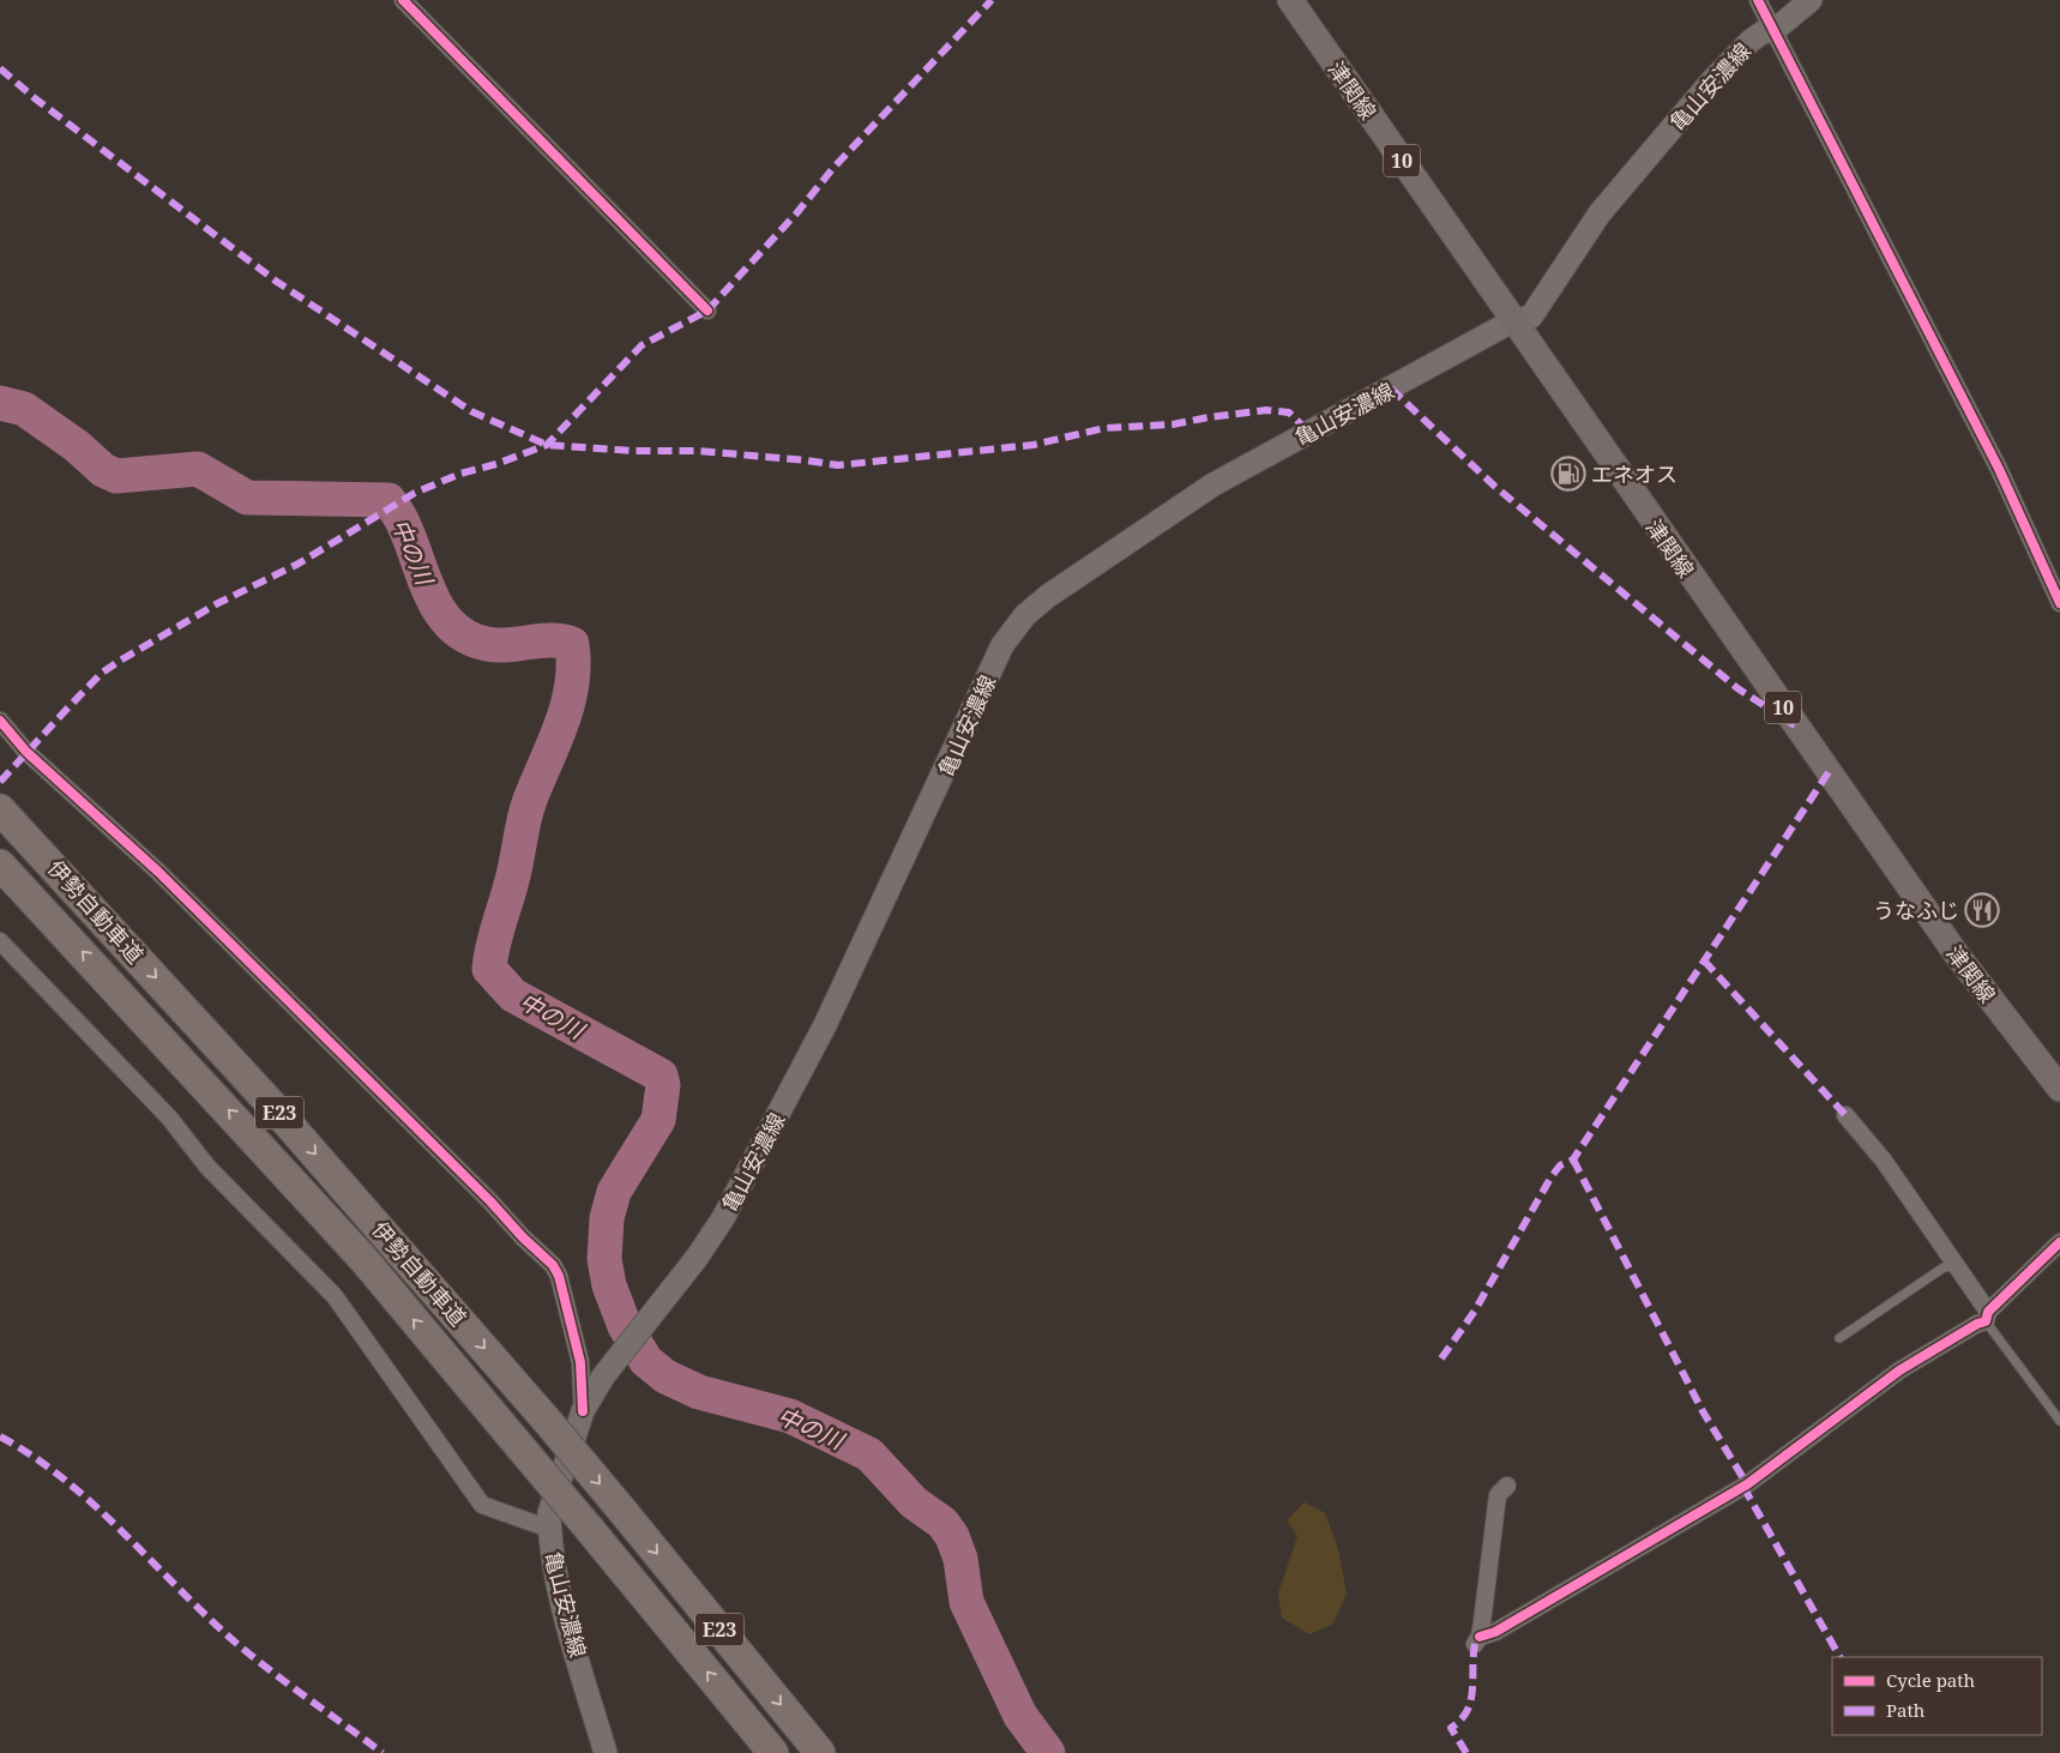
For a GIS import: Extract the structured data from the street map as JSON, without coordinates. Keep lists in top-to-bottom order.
{
  "streets": {
    "highway": ["伊勢自動車道", "E23"],
    "main road": ["亀山安濃線", "津関線", "10"]
  },
  "crossings": [
    ["亀山安濃線", "津関線"]
  ],
  "water": ["中の川"],
  "places": {
    "fuel station": ["エネオス"],
    "restaurant": ["うなふじ"]
  },
  "legend": ["Cycle path", "Path"]
}
